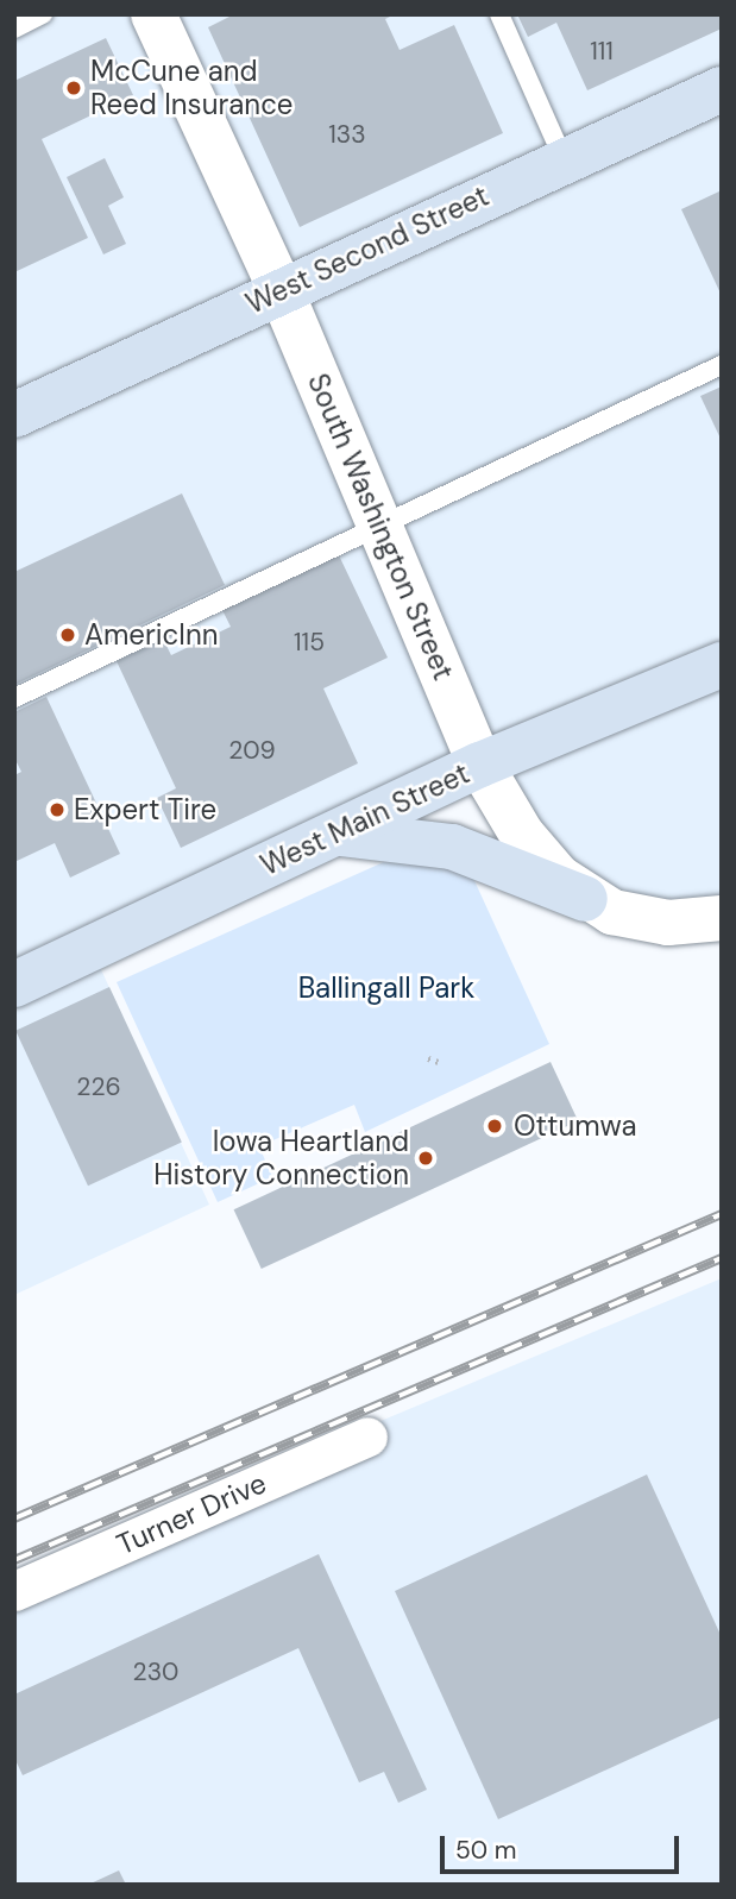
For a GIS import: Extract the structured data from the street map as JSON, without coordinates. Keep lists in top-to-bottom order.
{
  "streets": {
    "main road": ["West Second Street", "West Main Street"],
    "street": ["South Washington Street", "Turner Drive"]
  },
  "crossings": [
    ["West Second Street", "South Washington Street"],
    ["South Washington Street", "West Main Street"]
  ],
  "parks": ["Ballingall Park"],
  "places": [
    "McCune and Reed Insurance",
    "AmericInn",
    "Expert Tire",
    "Ottumwa",
    "Iowa Heartland History Connection"
  ],
  "house_numbers": [
    "111",
    "133",
    "115",
    "209",
    "226",
    "230"
  ],
  "scale_bar": "50 m"
}
